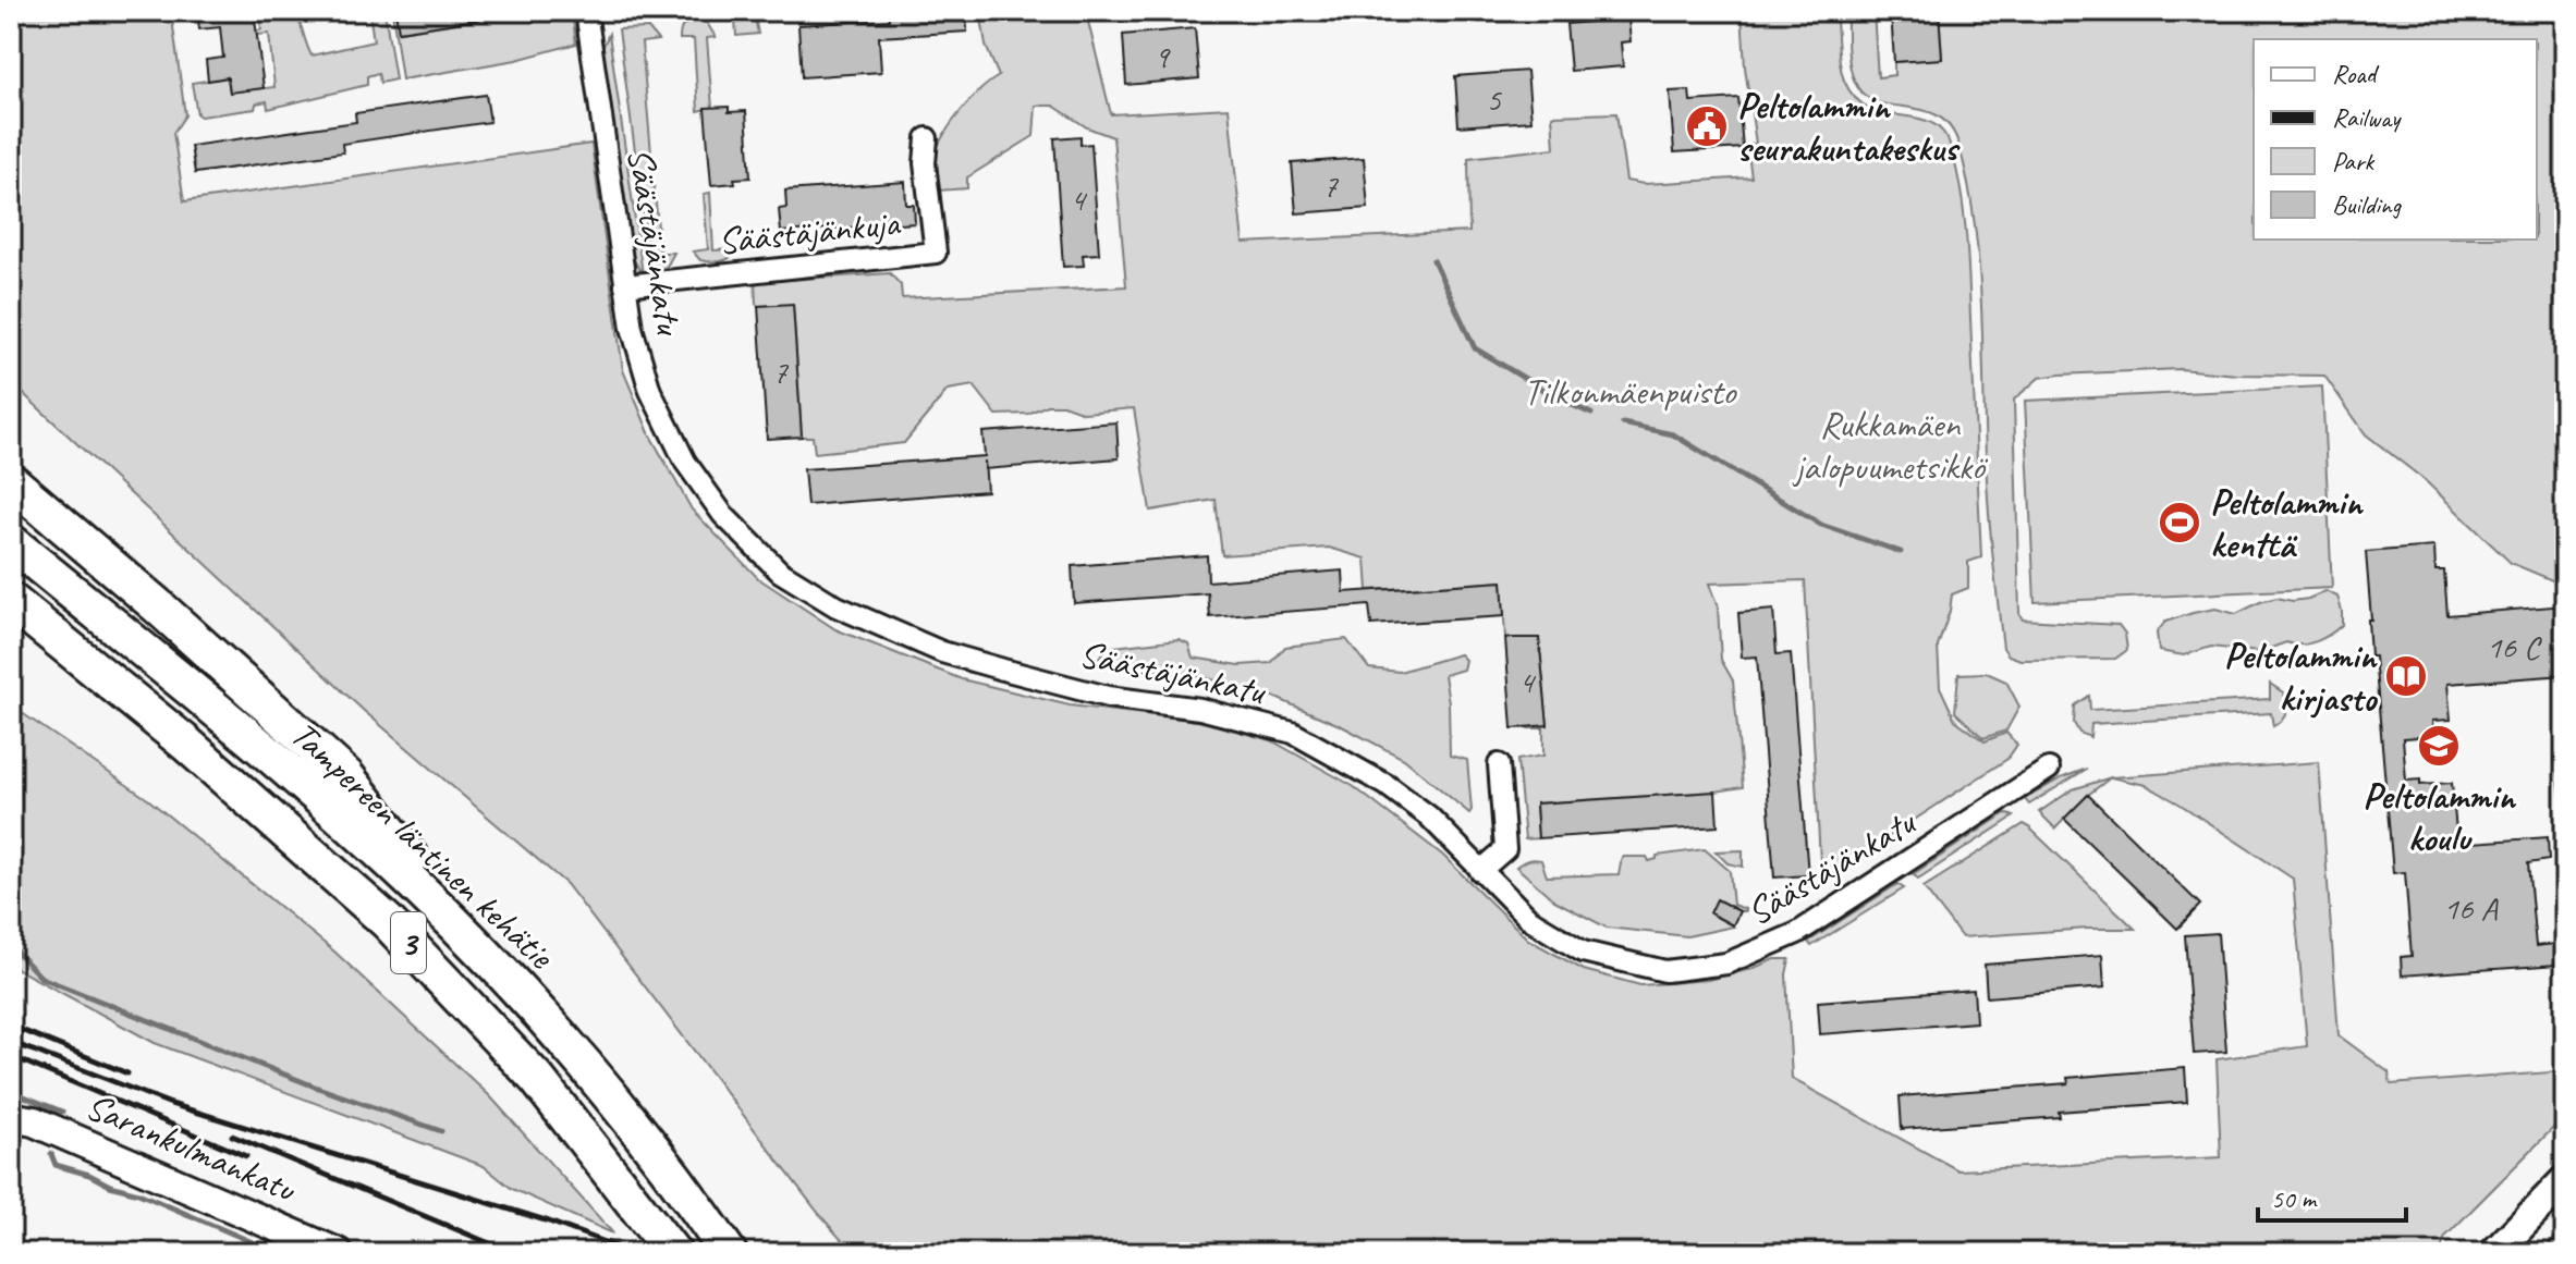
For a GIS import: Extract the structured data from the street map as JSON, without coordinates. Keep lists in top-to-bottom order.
{
  "streets": {
    "highway": ["Tampereen läntinen kehätie", "3"],
    "main road": ["Sarankulmankatu"],
    "street": ["Säästäjänkuja", "Säästäjänkatu"]
  },
  "crossings": [
    ["Säästäjänkuja", "Säästäjänkatu"],
    ["Tampereen läntinen kehätie", "3"]
  ],
  "parks": ["Tilkonmäenpuisto", "Rukkamäen jalopuumetsikkö"],
  "places": {
    "public building": ["Peltolammin seurakuntakeskus"],
    "sports": ["Peltolammin kenttä"],
    "library": ["Peltolammin kirjasto"],
    "school or university": ["Peltolammin koulu"]
  },
  "house_numbers": [
    "9",
    "5",
    "7",
    "4",
    "7",
    "16 C",
    "4",
    "16 A"
  ],
  "legend": [
    "Road",
    "Railway",
    "Park",
    "Building"
  ],
  "scale_bar": "50 m"
}
